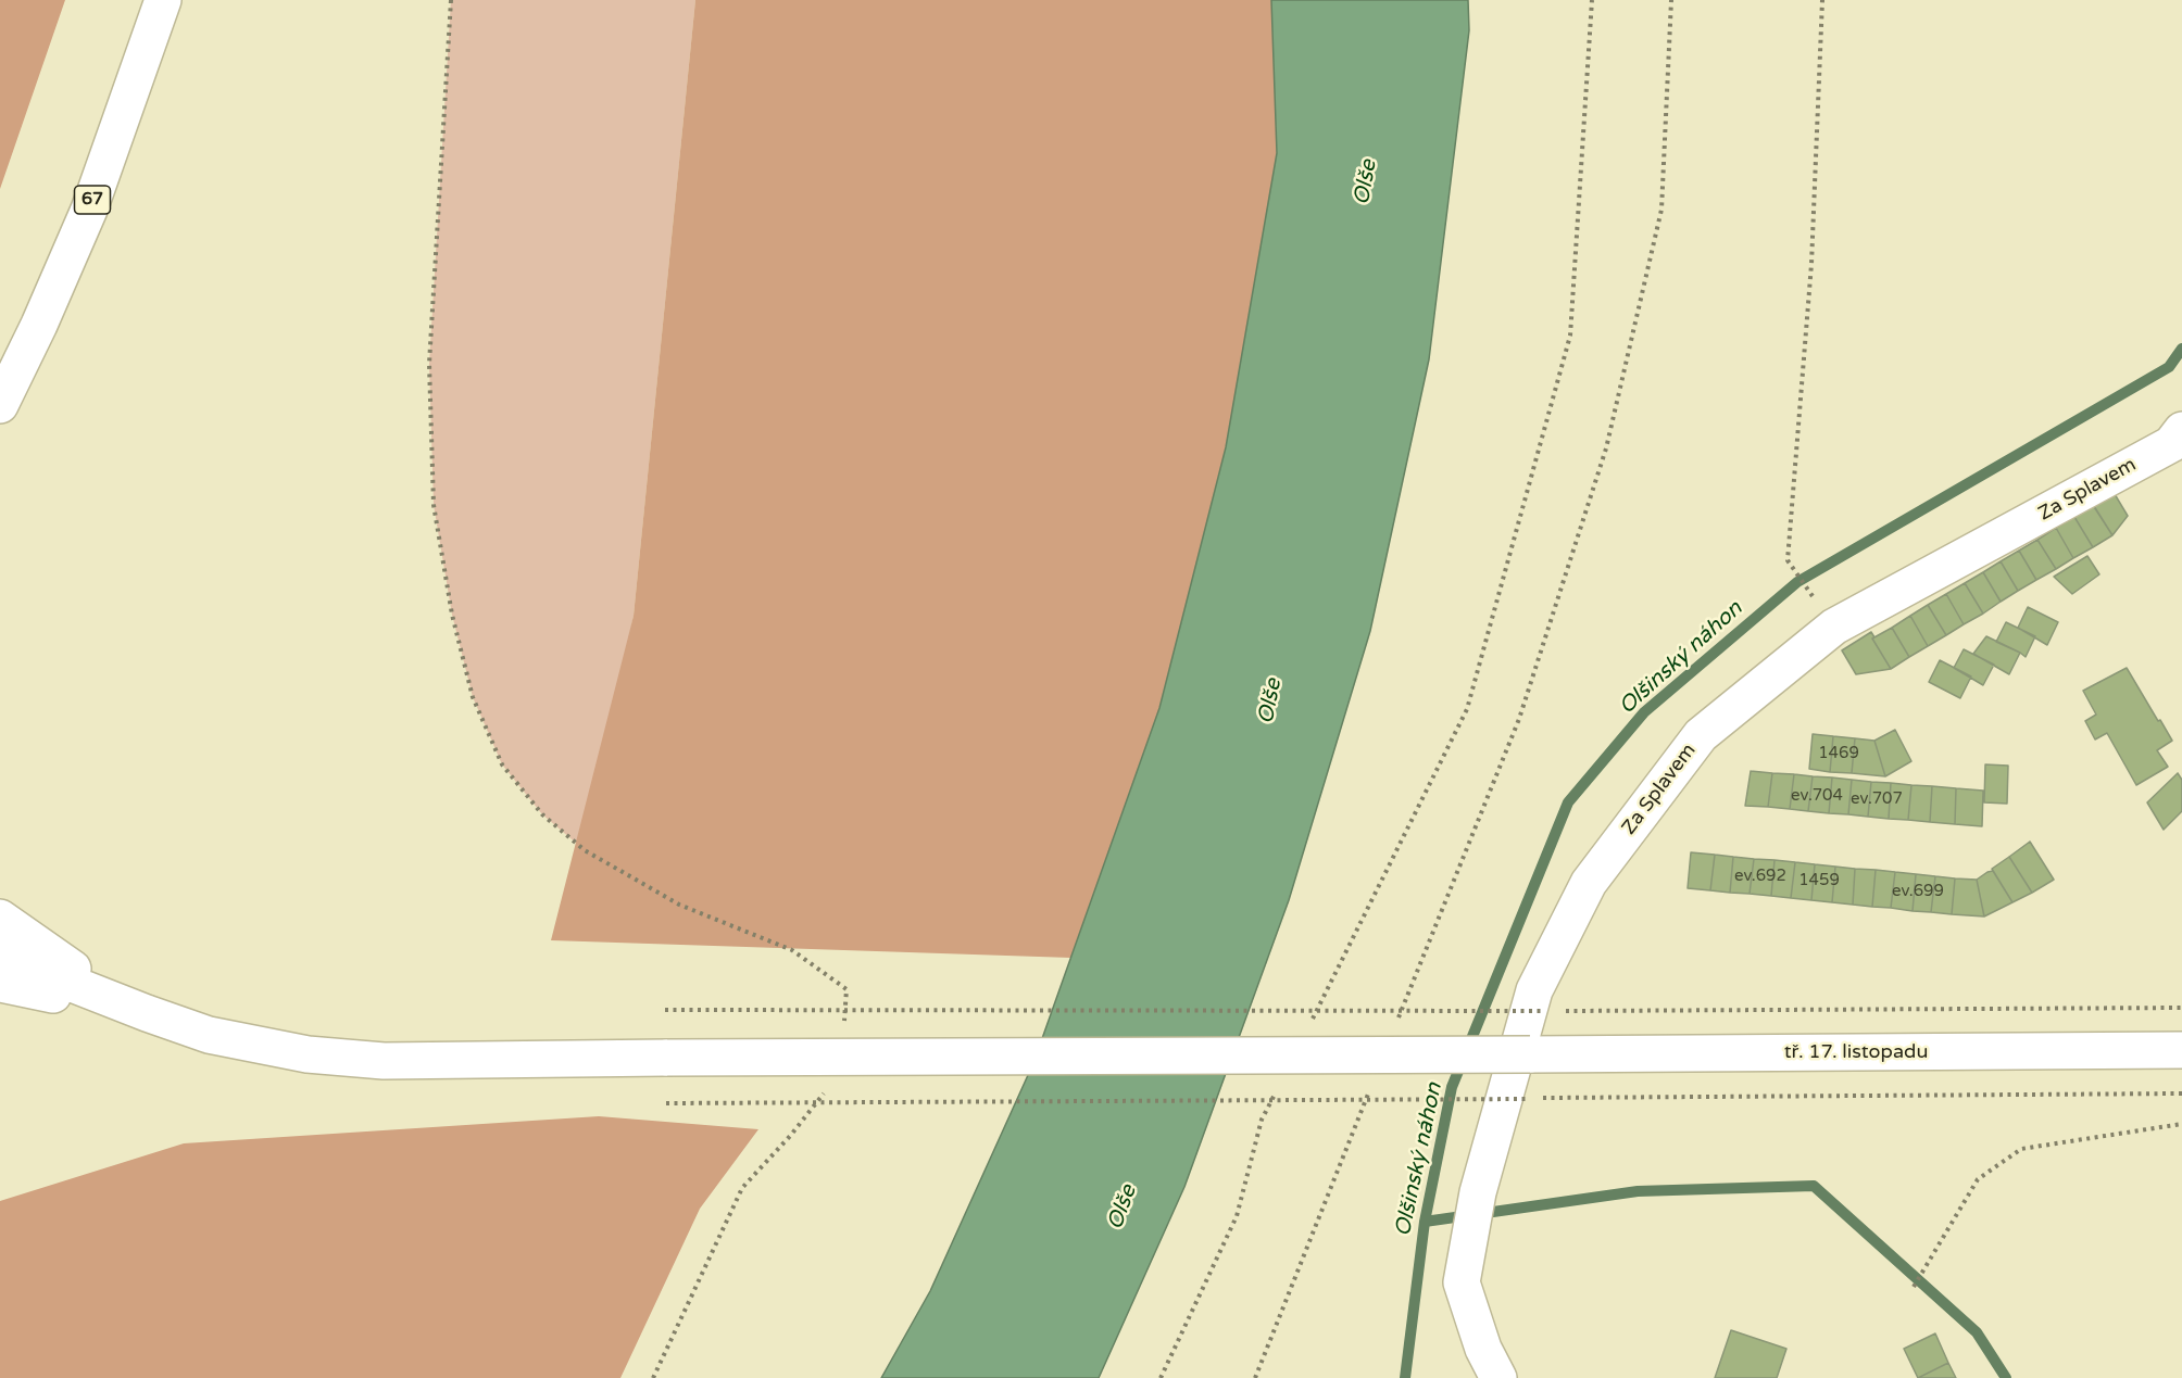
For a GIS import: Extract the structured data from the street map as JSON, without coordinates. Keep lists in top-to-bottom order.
{
  "streets": {
    "main road": ["67", "Za Splavem", "tř. 17. listopadu"]
  },
  "water": ["Olše", "Olšinský náhon"],
  "house_numbers": [
    "1469",
    "ev.704",
    "ev.707",
    "ev.692",
    "1459",
    "ev.699"
  ]
}
